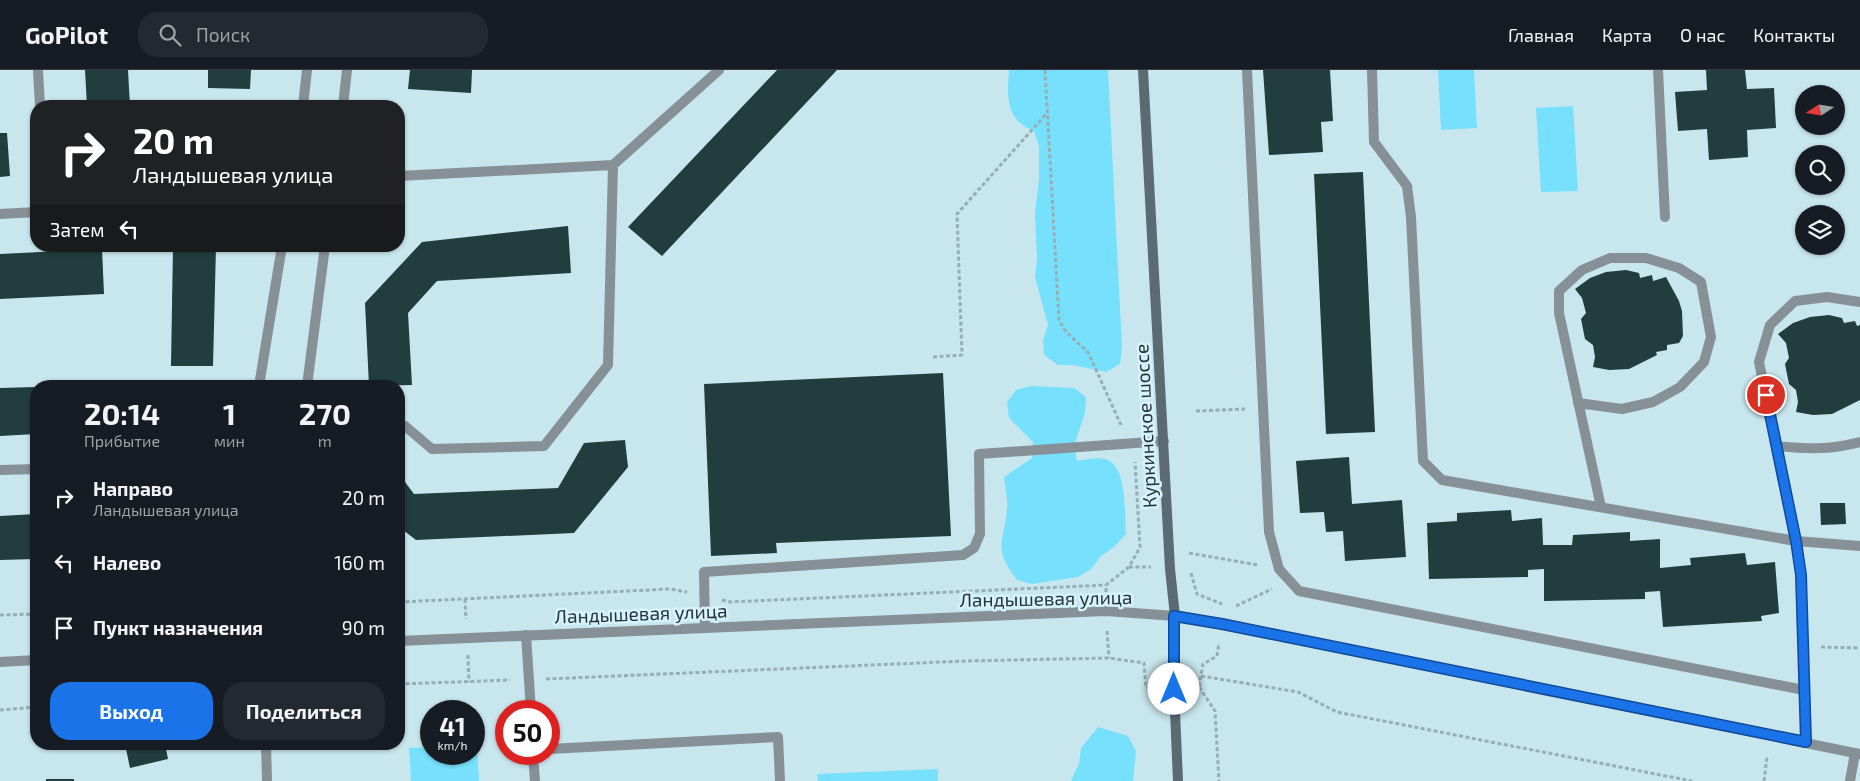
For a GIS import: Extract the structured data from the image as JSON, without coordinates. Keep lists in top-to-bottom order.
{
  "streets": {
    "main road": ["Куркинское шоссе"],
    "street": ["Ландышевая улица"]
  },
  "crossings": [
    ["Куркинское шоссе", "Ландышевая улица"]
  ],
  "north": "left",
  "page": {
    "header": "GoPilot",
    "search": "Поиск",
    "nav": [
      "Главная",
      "Карта",
      "О нас",
      "Контакты"
    ],
    "turn": ["20 m", "Ландышевая улица"],
    "then": "Затем",
    "eta": [
      "20:14",
      "Прибытие",
      "1",
      "мин",
      "270",
      "m"
    ],
    "list": [
      {
        "name": "Направо",
        "note": "Ландышевая улица",
        "value": "20 m"
      },
      {
        "name": "Налево",
        "value": "160 m"
      },
      {
        "name": "Пункт назначения",
        "value": "90 m"
      }
    ],
    "buttons": ["Выход", "Поделиться"],
    "speed": "41 km/h",
    "limit": "50"
  }
}
